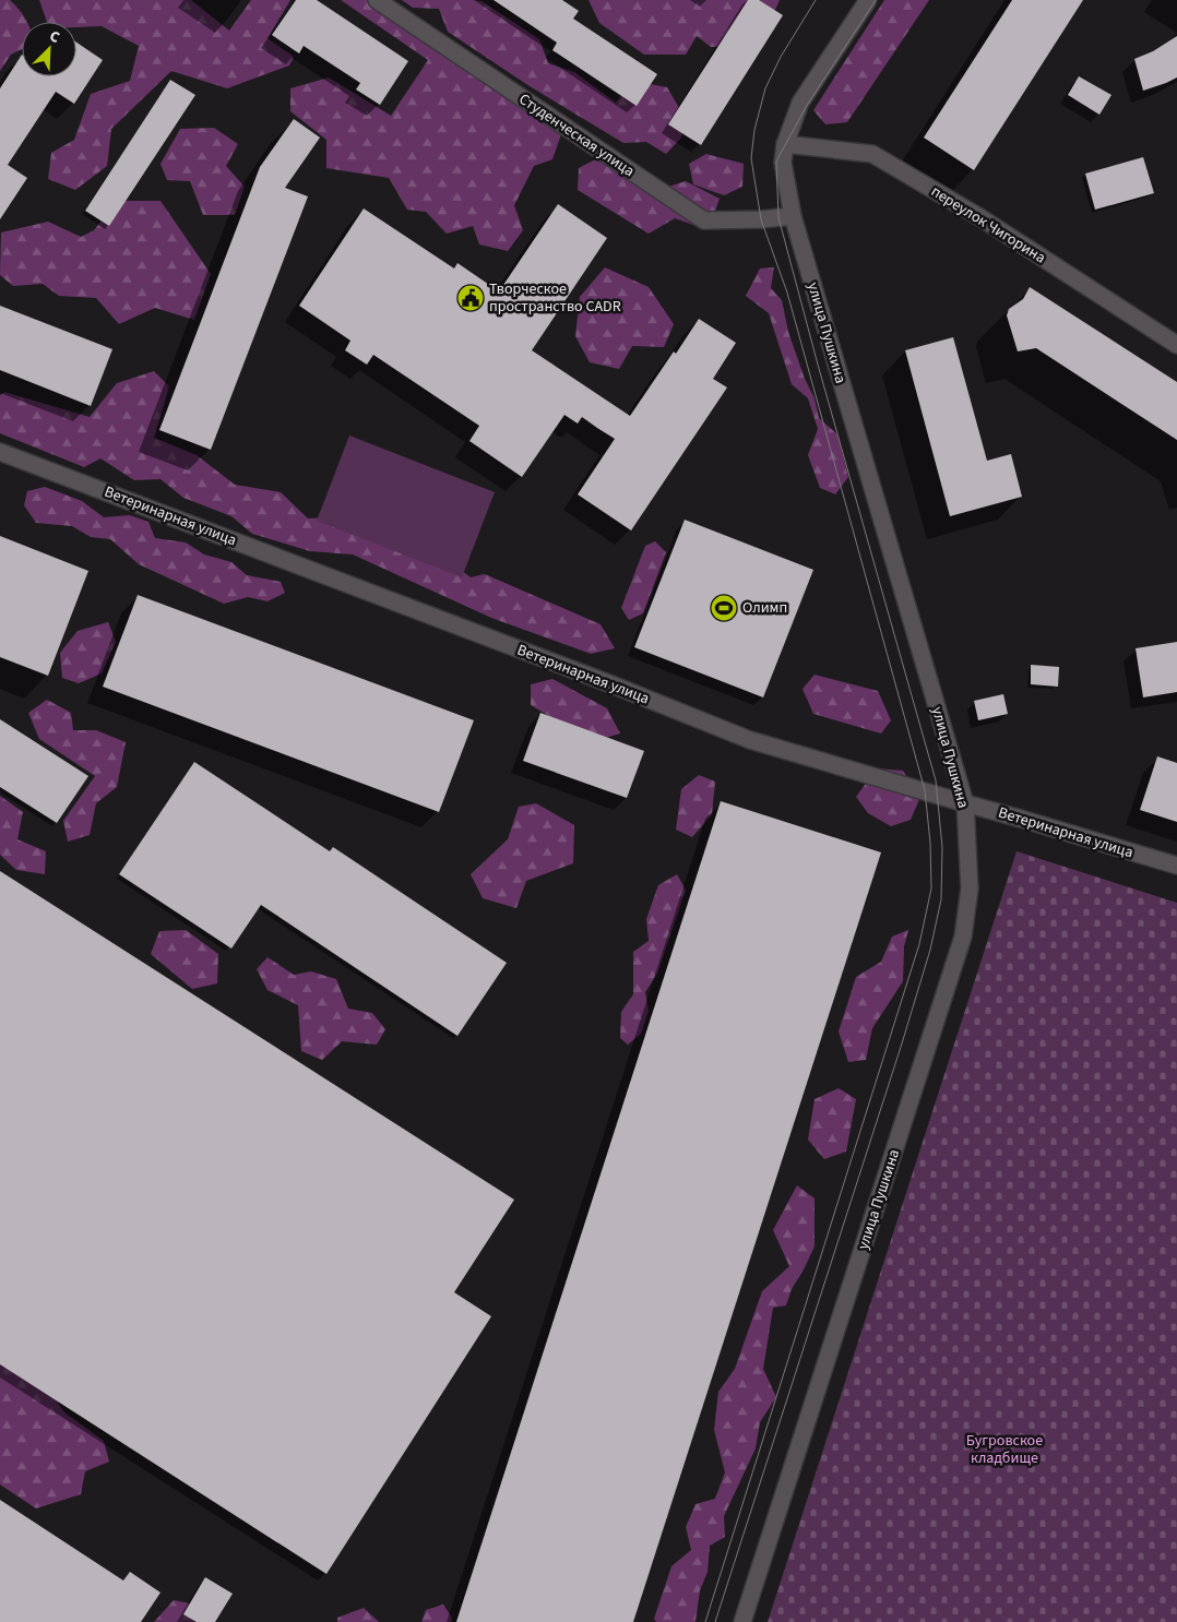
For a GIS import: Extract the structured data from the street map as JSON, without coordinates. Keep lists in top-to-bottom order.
{
  "streets": {
    "street": [
      "Студенческая улица",
      "переулок Чигорина",
      "улица Пушкина",
      "Ветеринарная улица"
    ]
  },
  "crossings": [
    ["Студенческая улица", "улица Пушкина"],
    ["переулок Чигорина", "улица Пушкина"],
    ["улица Пушкина", "Ветеринарная улица"]
  ],
  "parks": ["Бугровское кладбище"],
  "places": {
    "public building": ["Творческое пространство CADR"],
    "sports": ["Олимп"]
  },
  "north": "top right"
}
